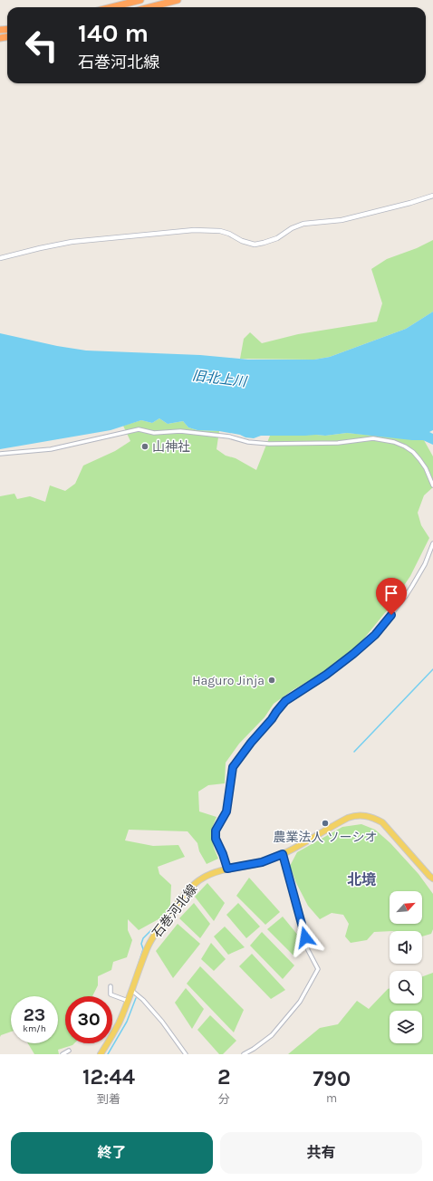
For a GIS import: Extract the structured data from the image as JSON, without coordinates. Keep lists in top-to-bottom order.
{
  "streets": {
    "main road": ["石巻河北線"]
  },
  "districts": ["北境"],
  "water": ["旧北上川"],
  "places": ["山神社", "Haguro Jinja", "農業法人 ソーシオ"],
  "north": "top right",
  "page": {
    "turn": ["140 m", "石巻河北線"],
    "speed": "23 km/h",
    "limit": "30",
    "eta": [
      "12:44",
      "到着",
      "2",
      "分",
      "790",
      "m"
    ],
    "buttons": ["終了", "共有"]
  }
}
